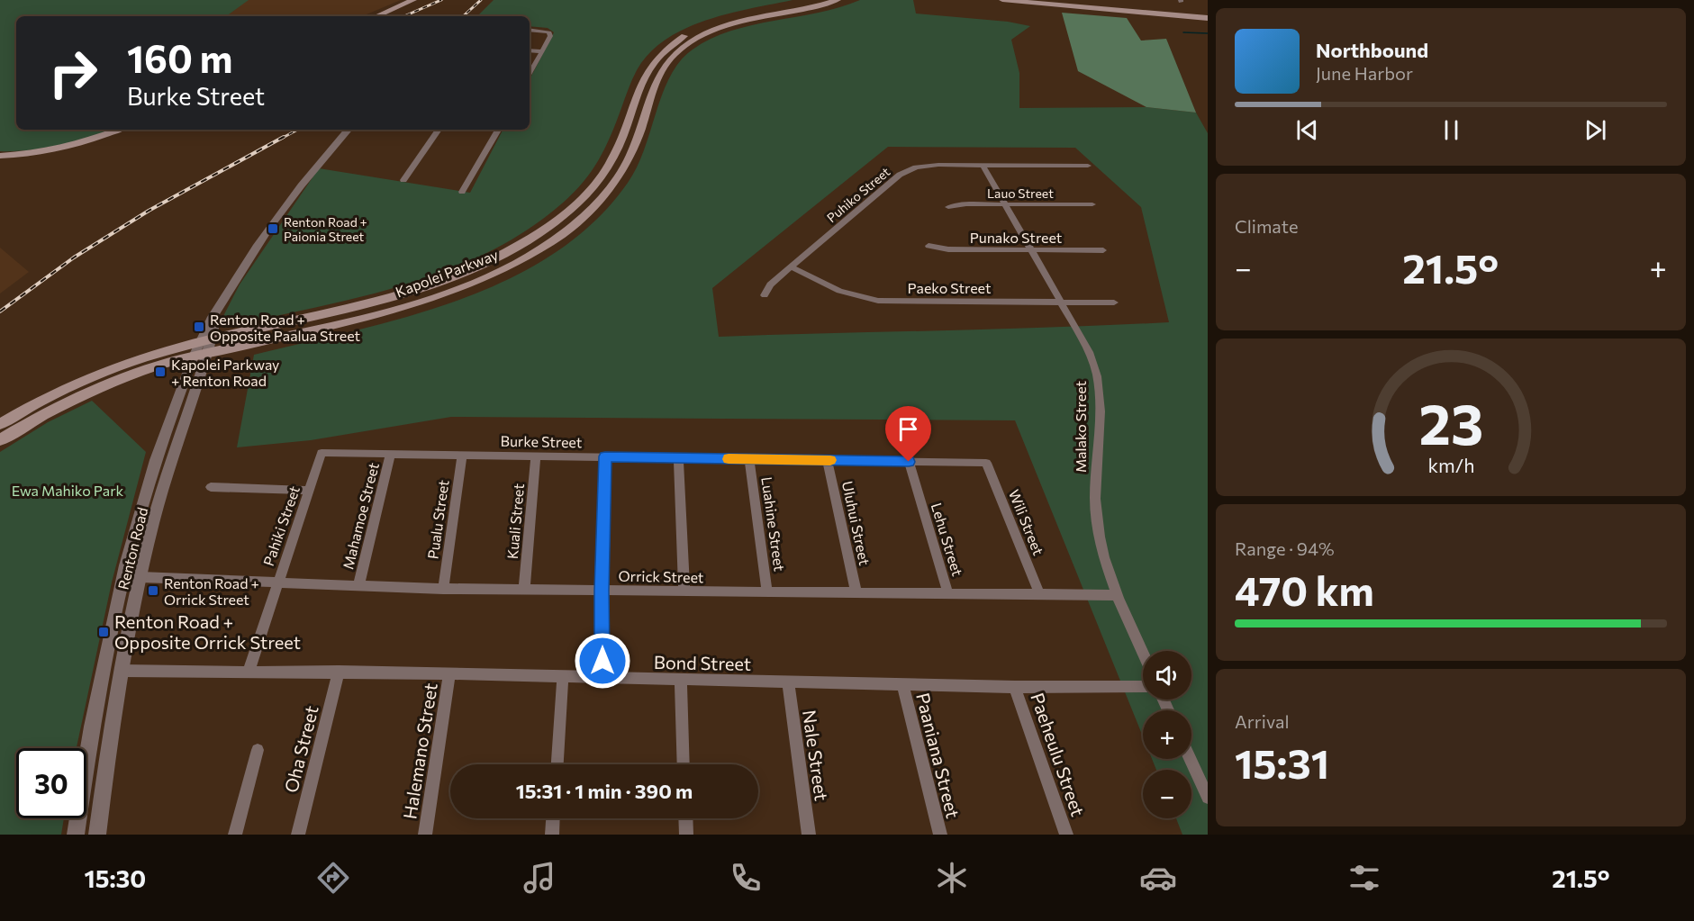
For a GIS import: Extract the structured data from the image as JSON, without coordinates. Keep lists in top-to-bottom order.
{
  "streets": {
    "main road": ["Kapolei Parkway"],
    "street": [
      "Lauo Street",
      "Puhiko Street",
      "Punako Street",
      "Paeko Street",
      "Malako Street",
      "Burke Street",
      "Mahamoe Street",
      "Pualu Street",
      "Kuali Street",
      "Wili Street",
      "Uluhui Street",
      "Luahine Street",
      "Pahiki Street",
      "Lehu Street",
      "Renton Road",
      "Orrick Street",
      "Bond Street",
      "Oha Street",
      "Halemano Street",
      "Paeheulu Street",
      "Nale Street",
      "Paaniana Street"
    ]
  },
  "crossings": [
    ["Lauo Street", "Malako Street"],
    ["Puhiko Street", "Paeko Street"],
    ["Puhiko Street", "Malako Street"],
    ["Punako Street", "Malako Street"],
    ["Kapolei Parkway", "Renton Road"],
    ["Paeko Street", "Malako Street"],
    ["Malako Street", "Orrick Street"],
    ["Burke Street", "Mahamoe Street"],
    ["Burke Street", "Pualu Street"],
    ["Burke Street", "Kuali Street"],
    ["Burke Street", "Wili Street"],
    ["Burke Street", "Uluhui Street"],
    ["Burke Street", "Luahine Street"],
    ["Burke Street", "Pahiki Street"],
    ["Burke Street", "Lehu Street"],
    ["Mahamoe Street", "Orrick Street"],
    ["Pualu Street", "Orrick Street"],
    ["Kuali Street", "Orrick Street"],
    ["Wili Street", "Orrick Street"],
    ["Uluhui Street", "Orrick Street"],
    ["Luahine Street", "Orrick Street"],
    ["Pahiki Street", "Orrick Street"],
    ["Pahiki Street", "Bond Street"],
    ["Lehu Street", "Orrick Street"],
    ["Renton Road", "Orrick Street"],
    ["Renton Road", "Bond Street"],
    ["Bond Street", "Oha Street"],
    ["Bond Street", "Halemano Street"],
    ["Bond Street", "Paeheulu Street"],
    ["Bond Street", "Nale Street"],
    ["Bond Street", "Paaniana Street"]
  ],
  "parks": ["Ewa Mahiko Park"],
  "places": {
    "transit": [
      "Renton Road + Paionia Street",
      "Renton Road + Opposite Paalua Street",
      "Kapolei Parkway + Renton Road",
      "Renton Road + Orrick Street",
      "Renton Road + Opposite Orrick Street"
    ]
  },
  "page": {
    "turn": ["160 m", "Burke Street"],
    "song": ["Northbound", "June Harbor"],
    "tile": [
      "Climate",
      ["Range · 94%", "470 km"],
      ["Arrival", "15:31"]
    ],
    "heat": ["−", "21.5°", "+"],
    "map_buttons": ["+", "−"],
    "limit": "30",
    "trip": "15:31 · 1 min · 390 m",
    "tabs": ["15:30", "21.5°"],
    "gauge": ["23", "km/h"]
  }
}
